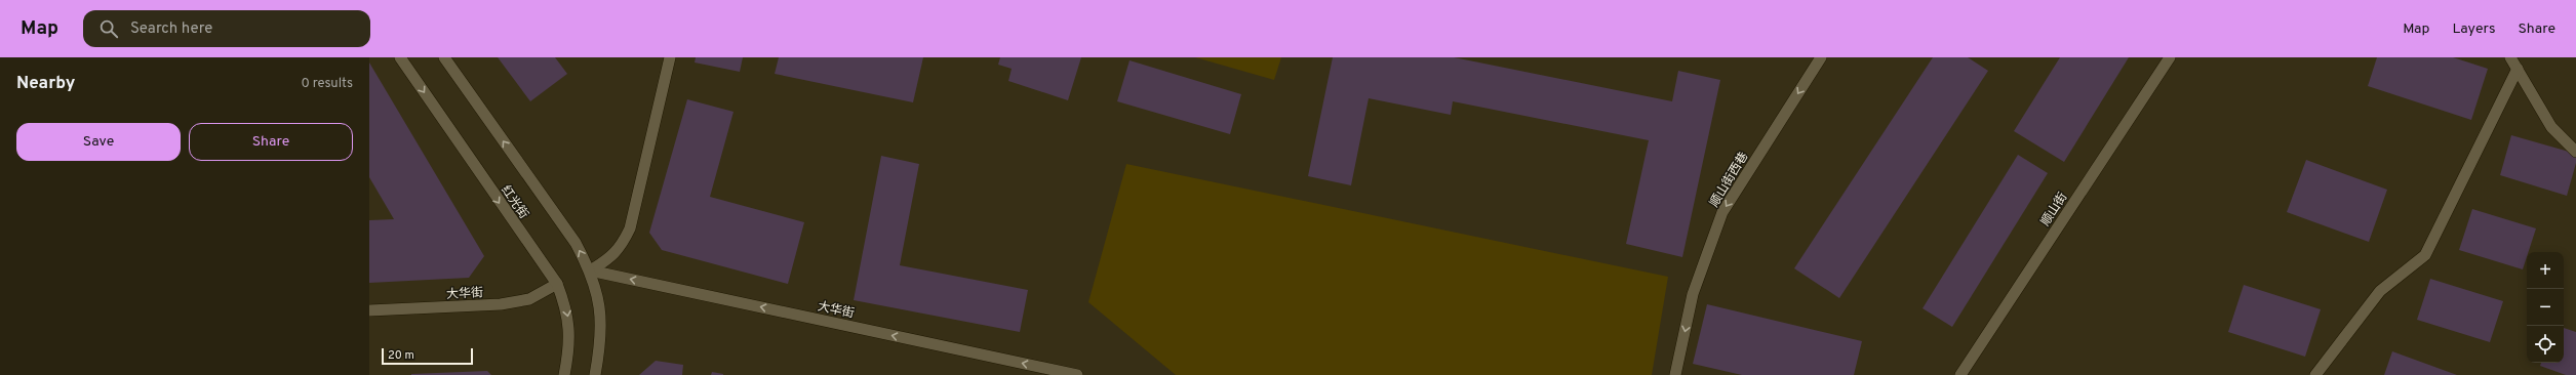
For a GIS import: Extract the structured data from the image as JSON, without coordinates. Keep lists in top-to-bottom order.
{
  "streets": {
    "street": [
      "顺山街西巷",
      "红光街",
      "顺山街",
      "大华街"
    ]
  },
  "crossings": [
    ["红光街", "大华街"]
  ],
  "one_way": ["顺山街西巷", "大华街"],
  "scale_bar": "20 m",
  "page": {
    "header": "Map",
    "search": "Search here",
    "nav": ["Map", "Layers", "Share"],
    "heading": ["Nearby", "0 results"],
    "buttons": ["Save", "Share"],
    "map_buttons": ["+", "−"],
    "scale": "20 m"
  }
}
